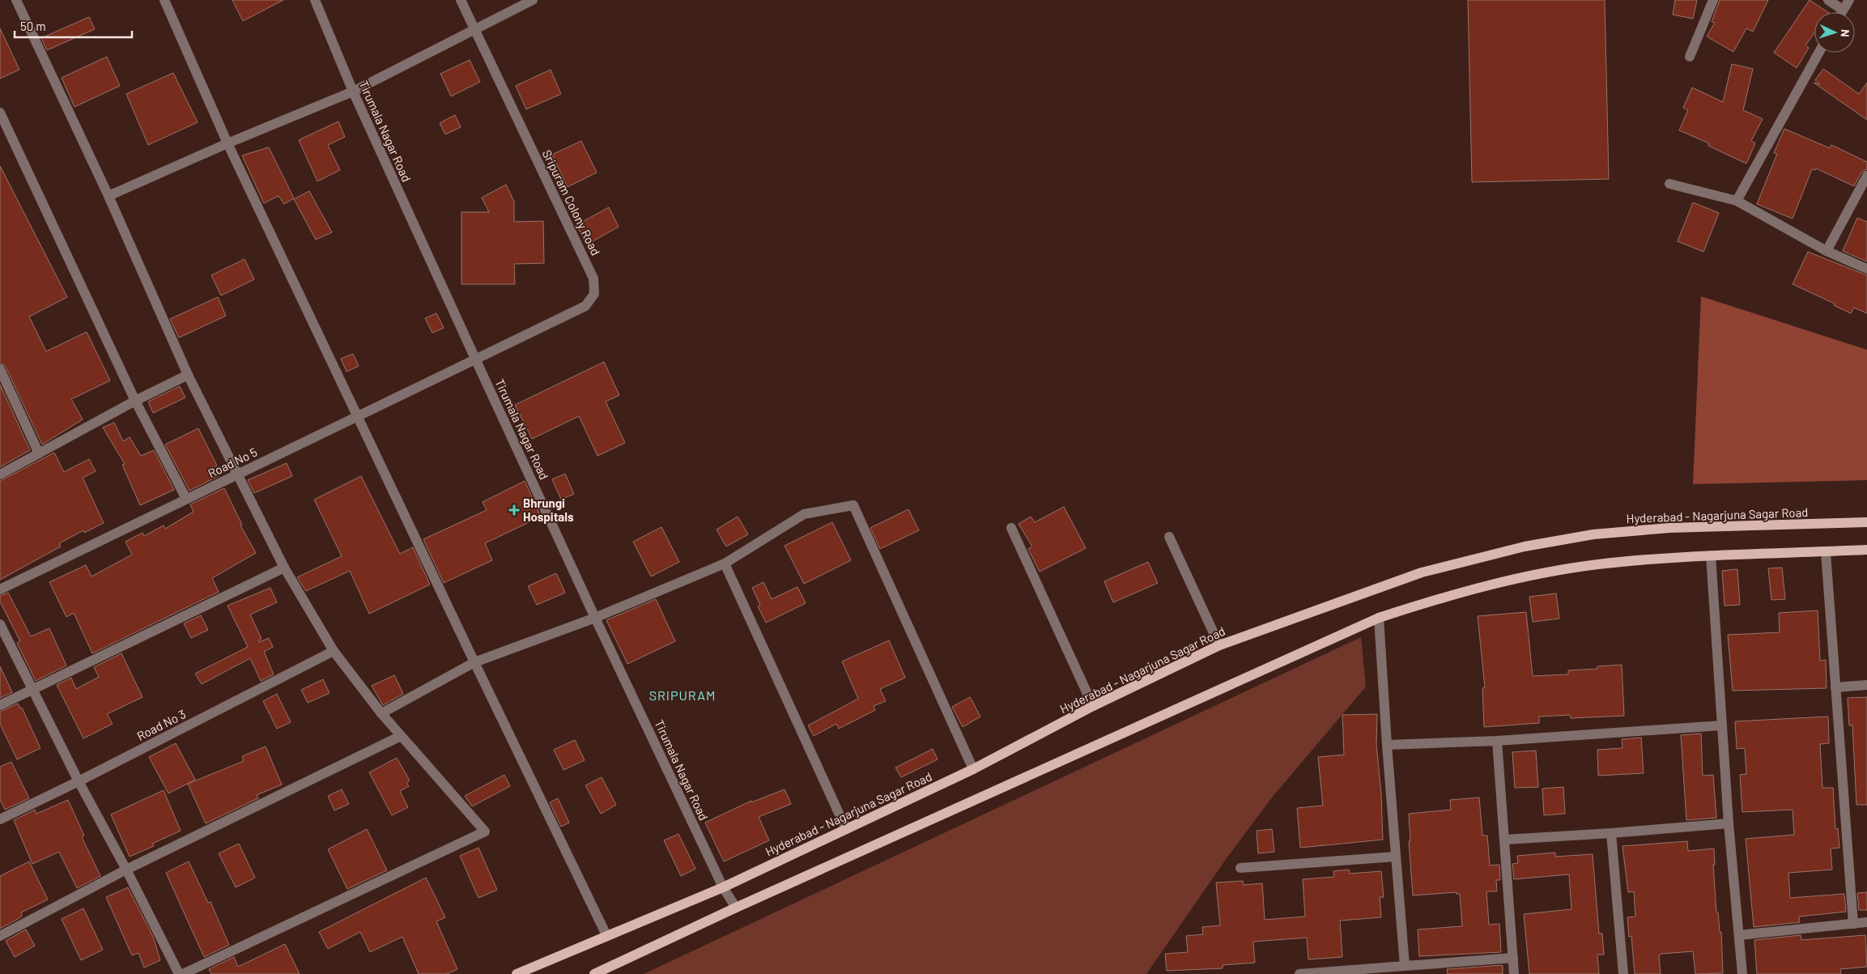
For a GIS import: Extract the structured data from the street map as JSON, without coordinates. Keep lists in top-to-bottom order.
{
  "streets": {
    "main road": ["Hyderabad - Nagarjuna Sagar Road"],
    "street": [
      "Tirumala Nagar Road",
      "Sripuram Colony Road",
      "Road No 5",
      "Road No 3"
    ]
  },
  "crossings": [
    ["Tirumala Nagar Road", "Sripuram Colony Road"],
    ["Tirumala Nagar Road", "Road No 5"],
    ["Tirumala Nagar Road", "Hyderabad - Nagarjuna Sagar Road"],
    ["Sripuram Colony Road", "Road No 5"]
  ],
  "districts": ["SRIPURAM"],
  "places": {
    "health": ["Bhrungi Hospitals"]
  },
  "scale_bar": "50 m",
  "north": "right"
}
